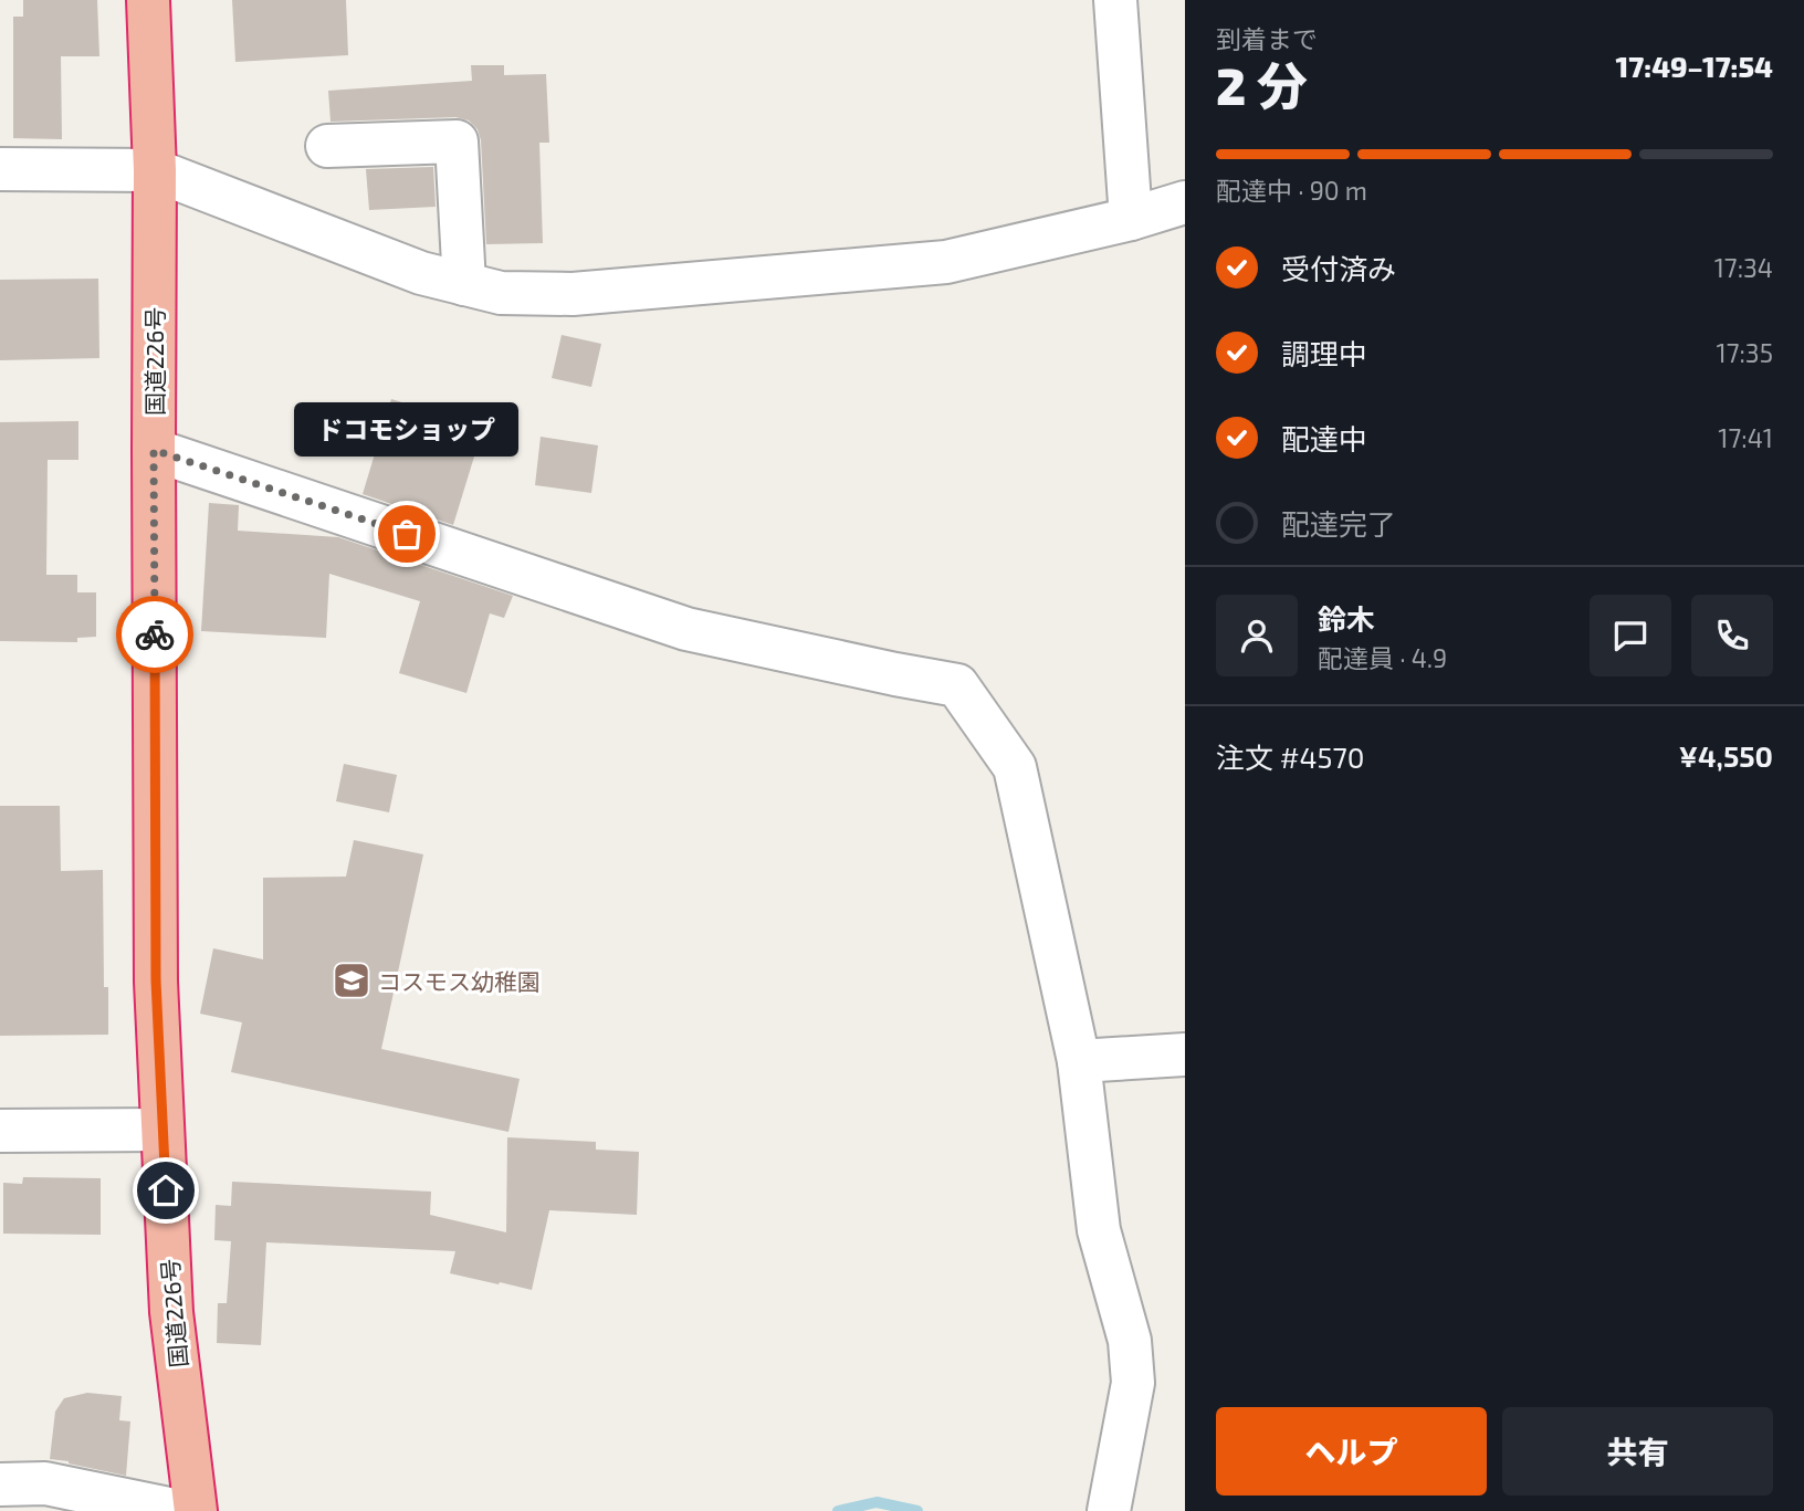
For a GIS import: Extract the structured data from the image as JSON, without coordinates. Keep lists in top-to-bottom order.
{
  "streets": {
    "highway": ["国道226号"]
  },
  "places": {
    "other": ["ドコモショップ"],
    "school or university": ["コスモス幼稚園"]
  },
  "page": {
    "heading": ["2 分", "到着まで", "17:49–17:54"],
    "panel": [
      "鈴木",
      "配達員 · 4.9",
      "注文 #4570",
      "¥4,550"
    ],
    "bar": "配達中 · 90 m",
    "list": [
      ["受付済み", "17:34"],
      ["調理中", "17:35"],
      ["配達中", "17:41"],
      "配達完了"
    ],
    "bubble": "ドコモショップ",
    "buttons": ["ヘルプ", "共有"]
  }
}
